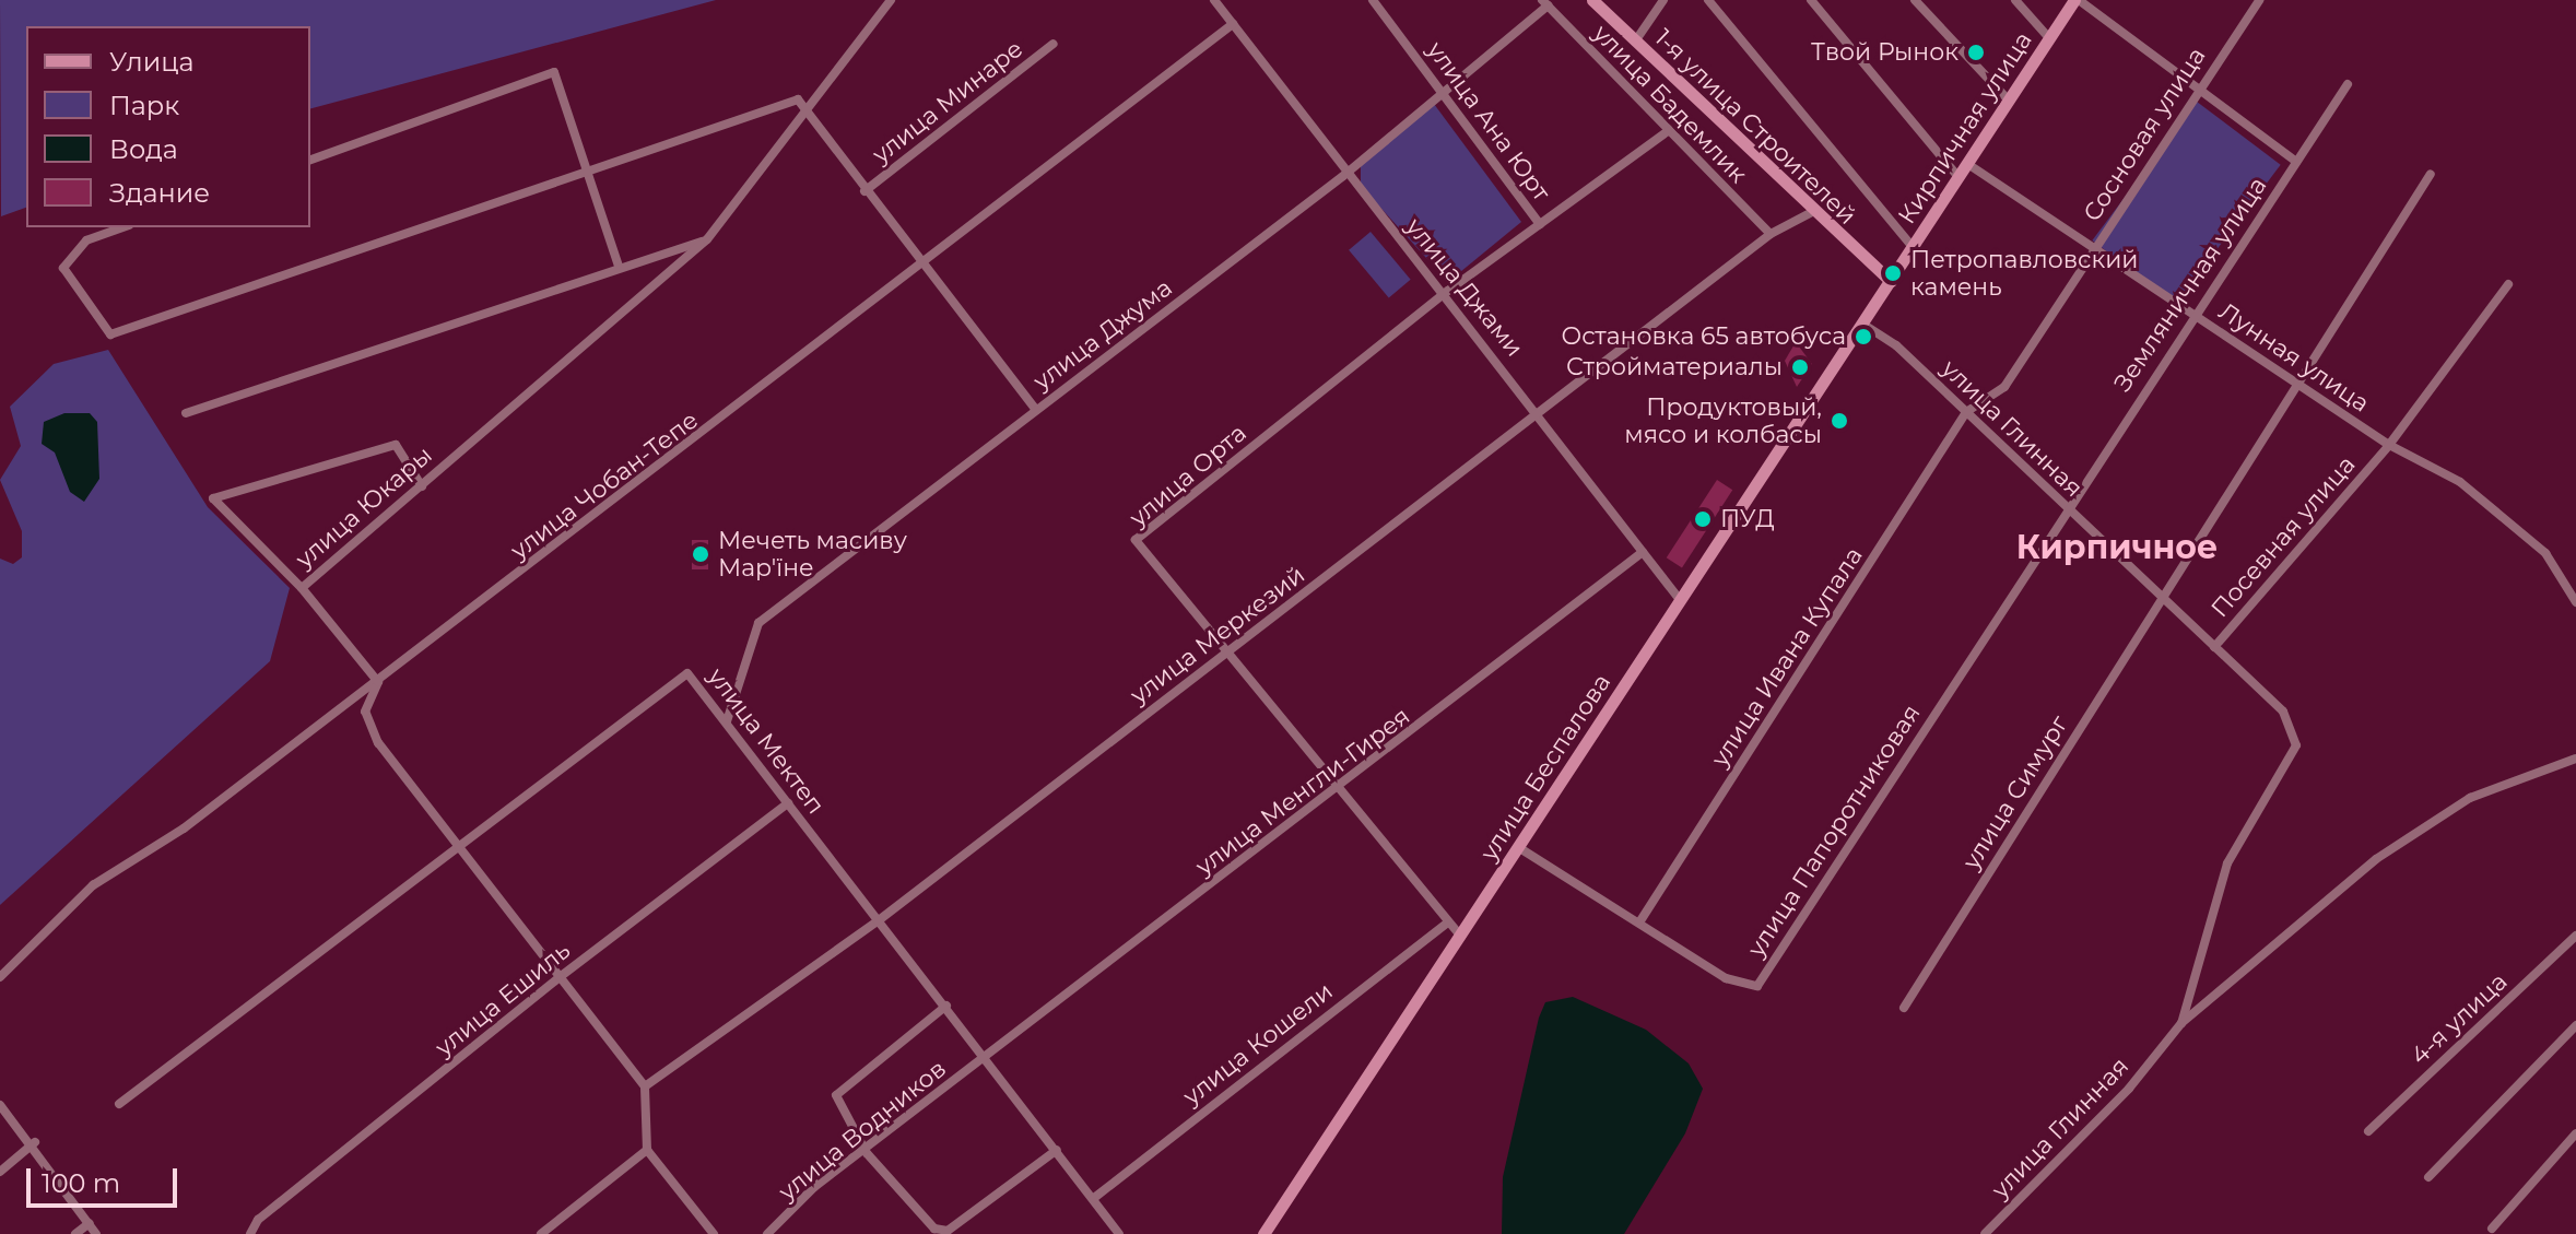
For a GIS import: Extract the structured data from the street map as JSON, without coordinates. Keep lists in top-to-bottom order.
{
  "streets": {
    "main road": ["1-я улица Строителей", "Кирпичная улица", "улица Беспалова"],
    "street": [
      "улица Минаре",
      "улица Бадемлик",
      "улица Ана Юрт",
      "Сосновая улица",
      "Земляничная улица",
      "улица Джами",
      "улица Джума",
      "Лунная улица",
      "улица Глинная",
      "улица Орта",
      "улица Чобан-Тепе",
      "улица Юкары",
      "Посевная улица",
      "улица Меркезий",
      "улица Ивана Купала",
      "улица Мектеп",
      "улица Менгли-Гирея",
      "улица Симург",
      "улица Папоротниковая",
      "улица Ешиль",
      "4-я улица",
      "улица Кошели",
      "улица Водников"
    ]
  },
  "crossings": [
    ["улица Бадемлик", "улица Джума"],
    ["улица Бадемлик", "улица Орта"],
    ["улица Бадемлик", "улица Меркезий"],
    ["улица Ана Юрт", "улица Джума"],
    ["улица Ана Юрт", "улица Орта"],
    ["1-я улица Строителей", "Кирпичная улица"],
    ["1-я улица Строителей", "улица Меркезий"],
    ["Кирпичная улица", "Лунная улица"],
    ["Кирпичная улица", "улица Глинная"],
    ["Кирпичная улица", "улица Беспалова"],
    ["Сосновая улица", "Лунная улица"],
    ["Сосновая улица", "улица Глинная"],
    ["Сосновая улица", "улица Ивана Купала"],
    ["Земляничная улица", "Лунная улица"],
    ["Земляничная улица", "улица Глинная"],
    ["Земляничная улица", "улица Папоротниковая"],
    ["улица Джами", "улица Джума"],
    ["улица Джами", "улица Орта"],
    ["улица Джами", "улица Чобан-Тепе"],
    ["улица Джами", "улица Меркезий"],
    ["улица Джами", "улица Беспалова"],
    ["улица Джами", "улица Менгли-Гирея"],
    ["улица Джума", "улица Мектеп"],
    ["Лунная улица", "Посевная улица"],
    ["Лунная улица", "улица Симург"],
    ["улица Глинная", "Посевная улица"],
    ["улица Глинная", "улица Ивана Купала"],
    ["улица Глинная", "улица Беспалова"],
    ["улица Глинная", "улица Симург"],
    ["улица Глинная", "улица Папоротниковая"],
    ["улица Орта", "улица Меркезий"],
    ["улица Орта", "улица Беспалова"],
    ["улица Орта", "улица Менгли-Гирея"],
    ["улица Орта", "улица Кошели"],
    ["улица Чобан-Тепе", "улица Юкары"],
    ["улица Меркезий", "улица Мектеп"],
    ["улица Ивана Купала", "улица Папоротниковая"],
    ["улица Мектеп", "улица Менгли-Гирея"],
    ["улица Мектеп", "улица Ешиль"],
    ["улица Мектеп", "улица Кошели"],
    ["улица Мектеп", "улица Водников"],
    ["улица Беспалова", "улица Папоротниковая"],
    ["улица Менгли-Гирея", "улица Водников"]
  ],
  "districts": ["Кирпичное"],
  "places": [
    "Твой Рынок",
    "Петропавловский камень",
    "Остановка 65 автобуса",
    "Стройматериалы",
    "Продуктовый, мясо и колбасы",
    "ПУД",
    "Мечеть масиву Мар'їне"
  ],
  "legend": [
    "Улица",
    "Парк",
    "Вода",
    "Здание"
  ],
  "scale_bar": "100 m"
}
